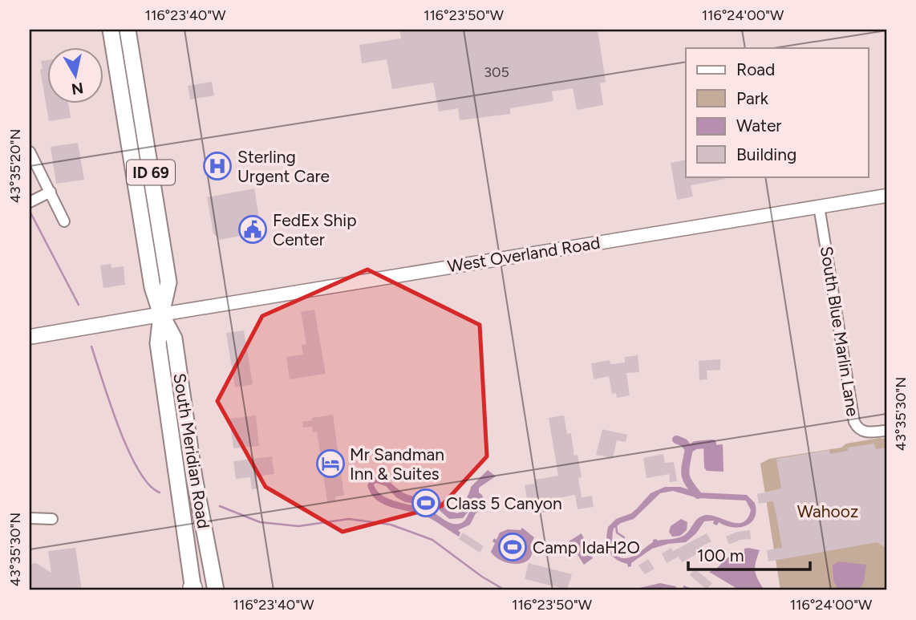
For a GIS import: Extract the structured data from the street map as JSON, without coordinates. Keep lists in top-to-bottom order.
{
  "streets": {
    "main road": ["ID 69", "South Meridian Road"],
    "street": ["West Overland Road", "South Blue Marlin Lane"]
  },
  "crossings": [
    ["West Overland Road", "South Blue Marlin Lane"],
    ["West Overland Road", "South Meridian Road"]
  ],
  "parks": ["Wahooz"],
  "places": {
    "hospital": ["Sterling Urgent Care"],
    "public building": ["FedEx Ship Center"],
    "hotel": ["Mr Sandman Inn & Suites"],
    "sports": ["Class 5 Canyon", "Camp IdaH2O"]
  },
  "house_numbers": ["305"],
  "legend": [
    "Road",
    "Park",
    "Water",
    "Building"
  ],
  "scale_bar": "100 m",
  "north": "bottom",
  "coordinates": [
    "116°23'40\"W",
    "116°23'50\"W",
    "116°24'00\"W",
    "43°35'20\"N",
    "43°35'30\"N"
  ]
}
